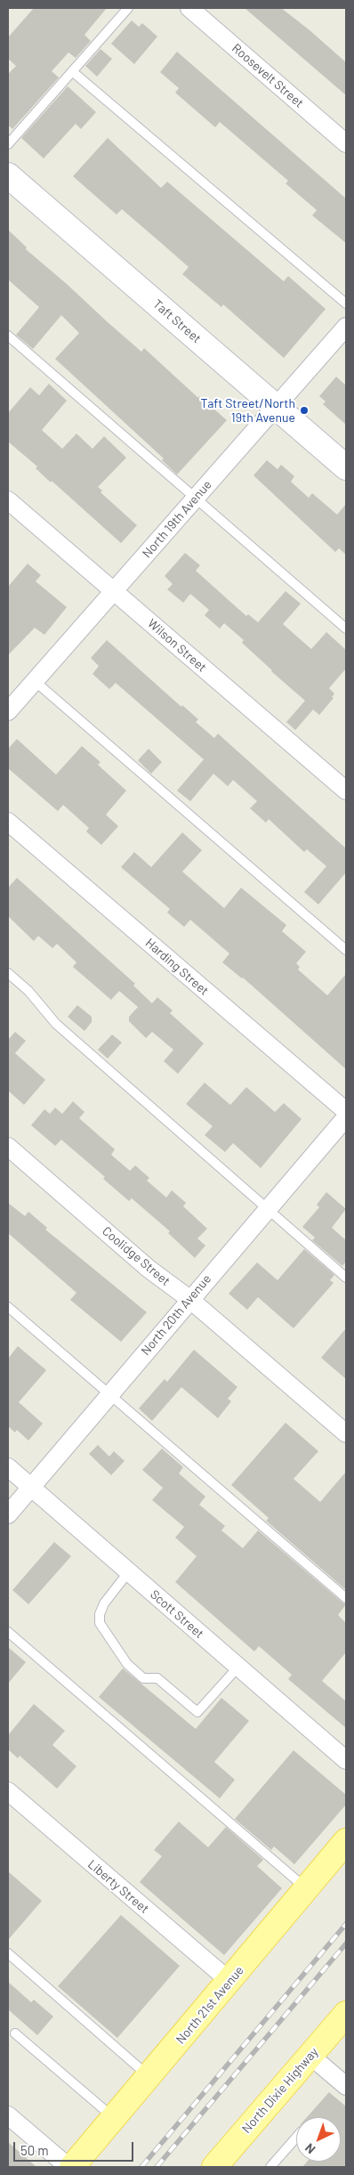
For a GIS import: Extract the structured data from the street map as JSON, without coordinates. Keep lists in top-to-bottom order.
{
  "streets": {
    "main road": ["North 21st Avenue", "North Dixie Highway"],
    "street": [
      "Roosevelt Street",
      "Taft Street",
      "North 19th Avenue",
      "Wilson Street",
      "Harding Street",
      "Coolidge Street",
      "North 20th Avenue",
      "Scott Street",
      "Liberty Street"
    ]
  },
  "crossings": [
    ["Taft Street", "North 19th Avenue"],
    ["North 19th Avenue", "Wilson Street"],
    ["Coolidge Street", "North 20th Avenue"],
    ["North 20th Avenue", "Scott Street"],
    ["Liberty Street", "North 21st Avenue"]
  ],
  "places": ["Taft Street/North 19th Avenue"],
  "scale_bar": "50 m",
  "north": "bottom left"
}
